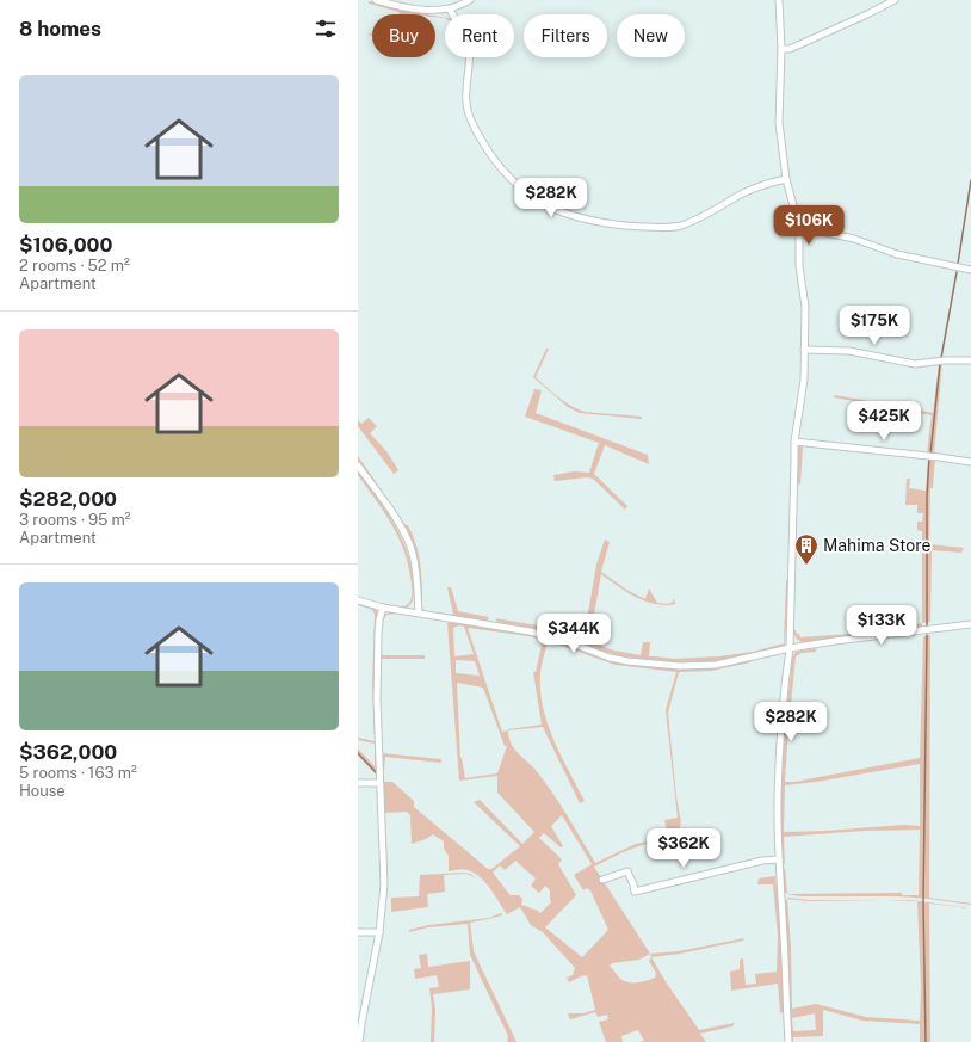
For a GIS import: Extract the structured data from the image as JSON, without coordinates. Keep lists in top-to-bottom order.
{
  "places": {
    "building": ["Mahima Store"]
  },
  "page": {
    "heading": "8 homes",
    "chip": [
      "Buy",
      "Rent",
      "Filters",
      "New"
    ],
    "list": [
      {
        "name": "$106,000",
        "note": "2 rooms · 52 m² · Apartment"
      },
      {
        "name": "$282,000",
        "note": "3 rooms · 95 m² · Apartment"
      },
      {
        "name": "$362,000",
        "note": "5 rooms · 163 m² · House"
      }
    ],
    "price": [
      "$282K",
      "$106K",
      "$175K",
      "$425K",
      "$133K",
      "$344K",
      "$282K",
      "$362K"
    ]
  }
}
